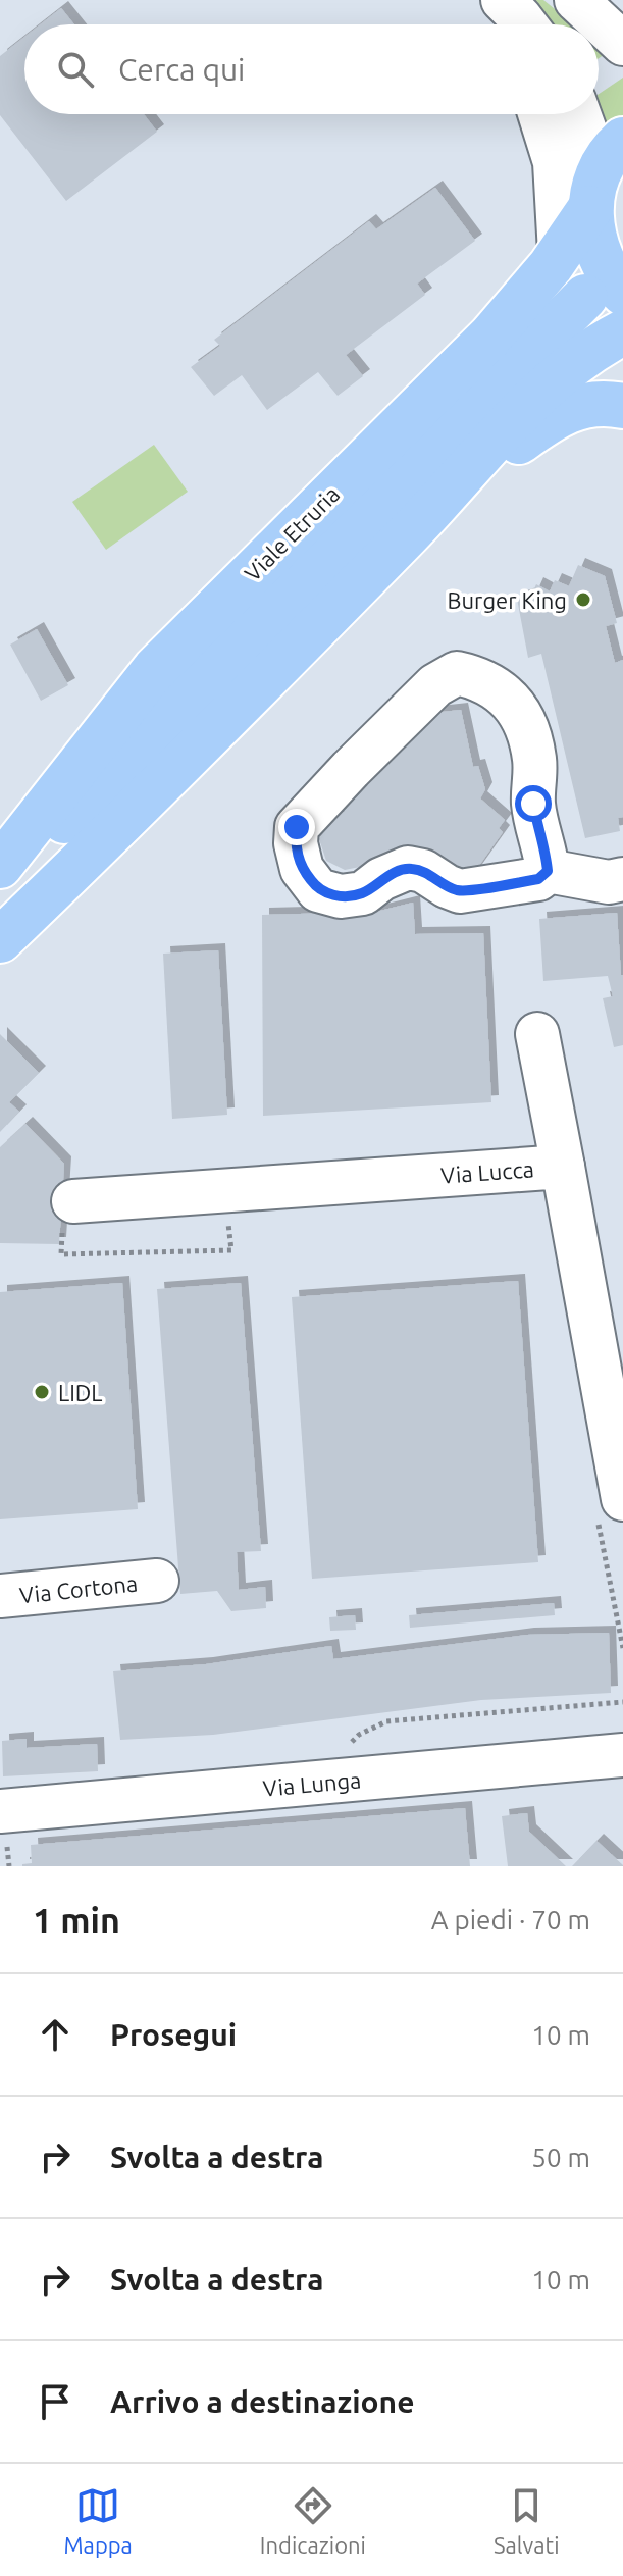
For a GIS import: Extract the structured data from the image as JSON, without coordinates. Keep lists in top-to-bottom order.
{
  "streets": {
    "main road": ["Viale Etruria"],
    "street": ["Via Lucca", "Via Cortona", "Via Lunga"]
  },
  "places": ["Burger King", "LIDL"],
  "page": {
    "search": "Cerca qui",
    "heading": ["1 min", "A piedi · 70 m"],
    "list": [
      ["Prosegui", "10 m"],
      ["Svolta a destra", "50 m"],
      ["Svolta a destra", "10 m"],
      "Arrivo a destinazione"
    ],
    "nav": ["Mappa", "Indicazioni", "Salvati"]
  }
}
